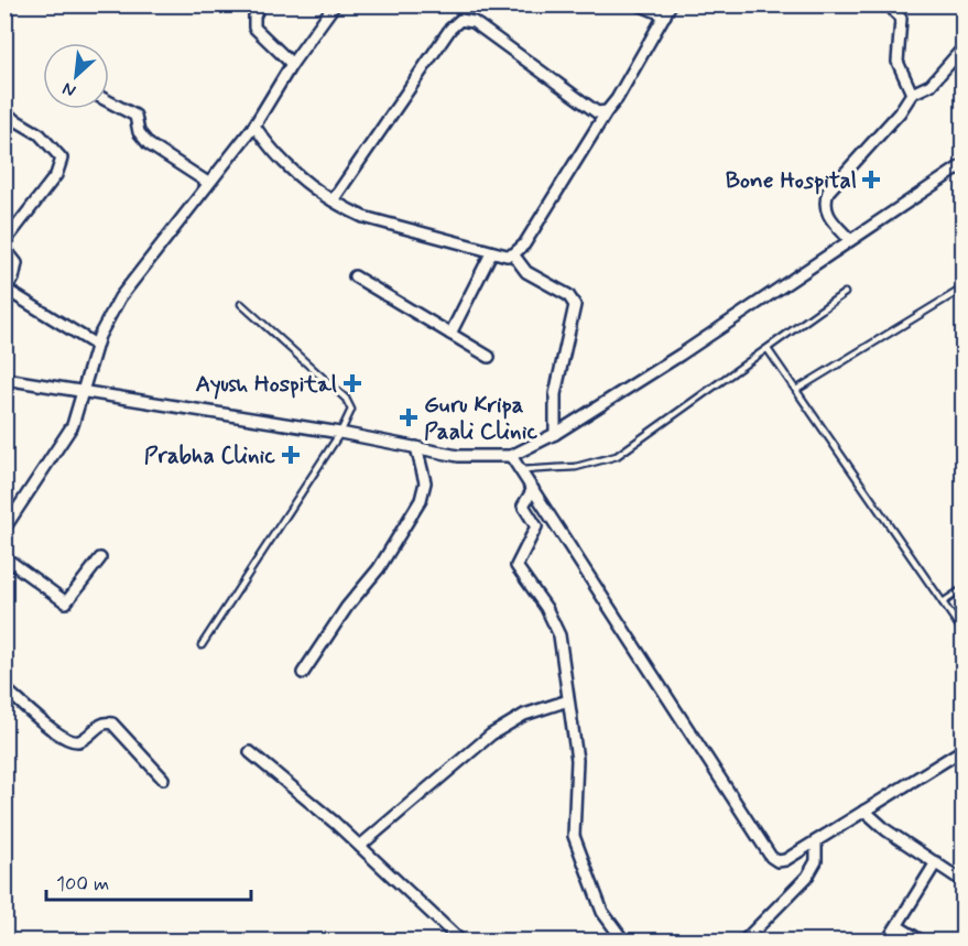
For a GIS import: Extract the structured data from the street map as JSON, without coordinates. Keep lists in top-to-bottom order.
{
  "places": {
    "health": [
      "Bone Hospital",
      "Ayush Hospital",
      "Guru Kripa Paali Clinic",
      "Prabha Clinic"
    ]
  },
  "scale_bar": "100 m",
  "north": "bottom left"
}
